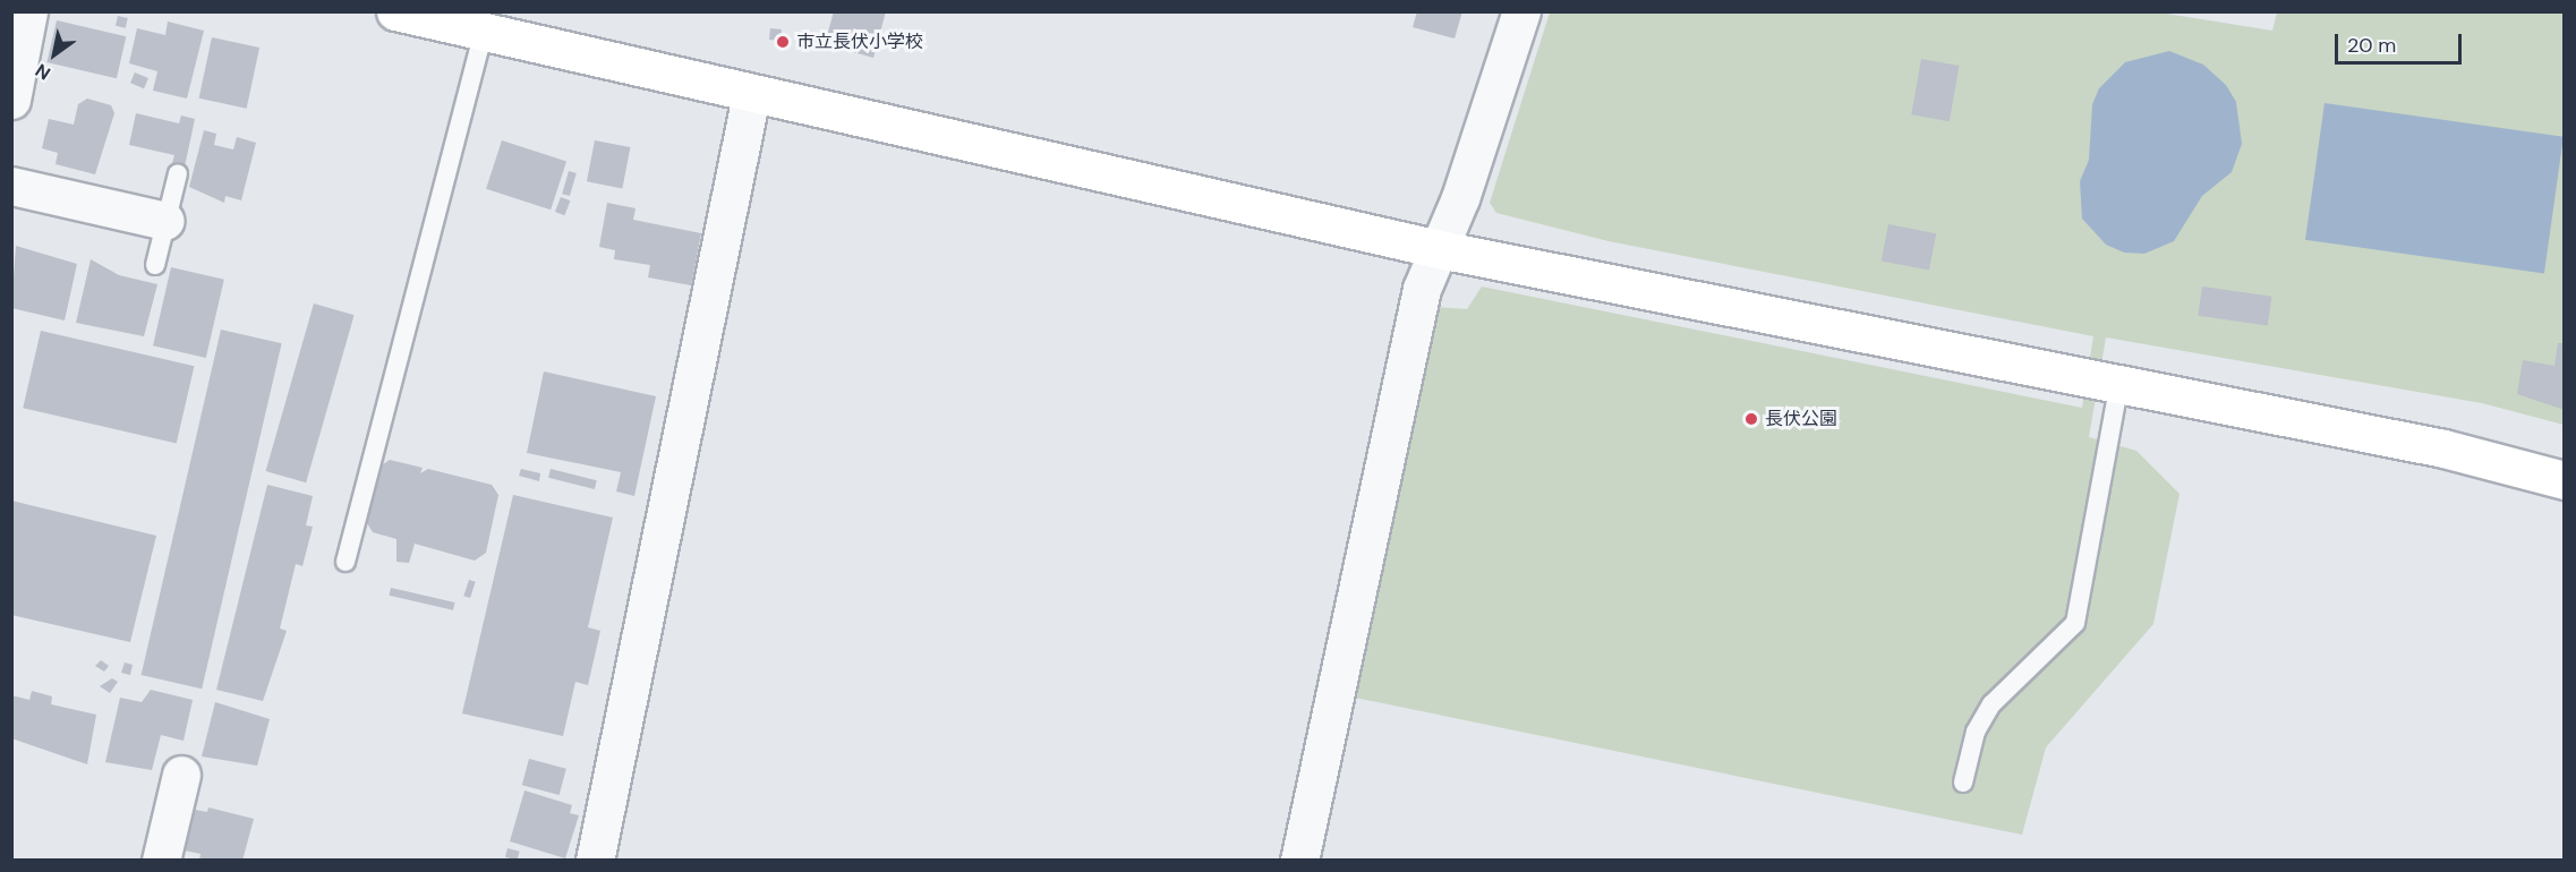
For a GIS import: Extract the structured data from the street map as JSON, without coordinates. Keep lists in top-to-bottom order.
{
  "places": ["市立長伏小学校", "長伏公園"],
  "scale_bar": "20 m",
  "north": "bottom left"
}
